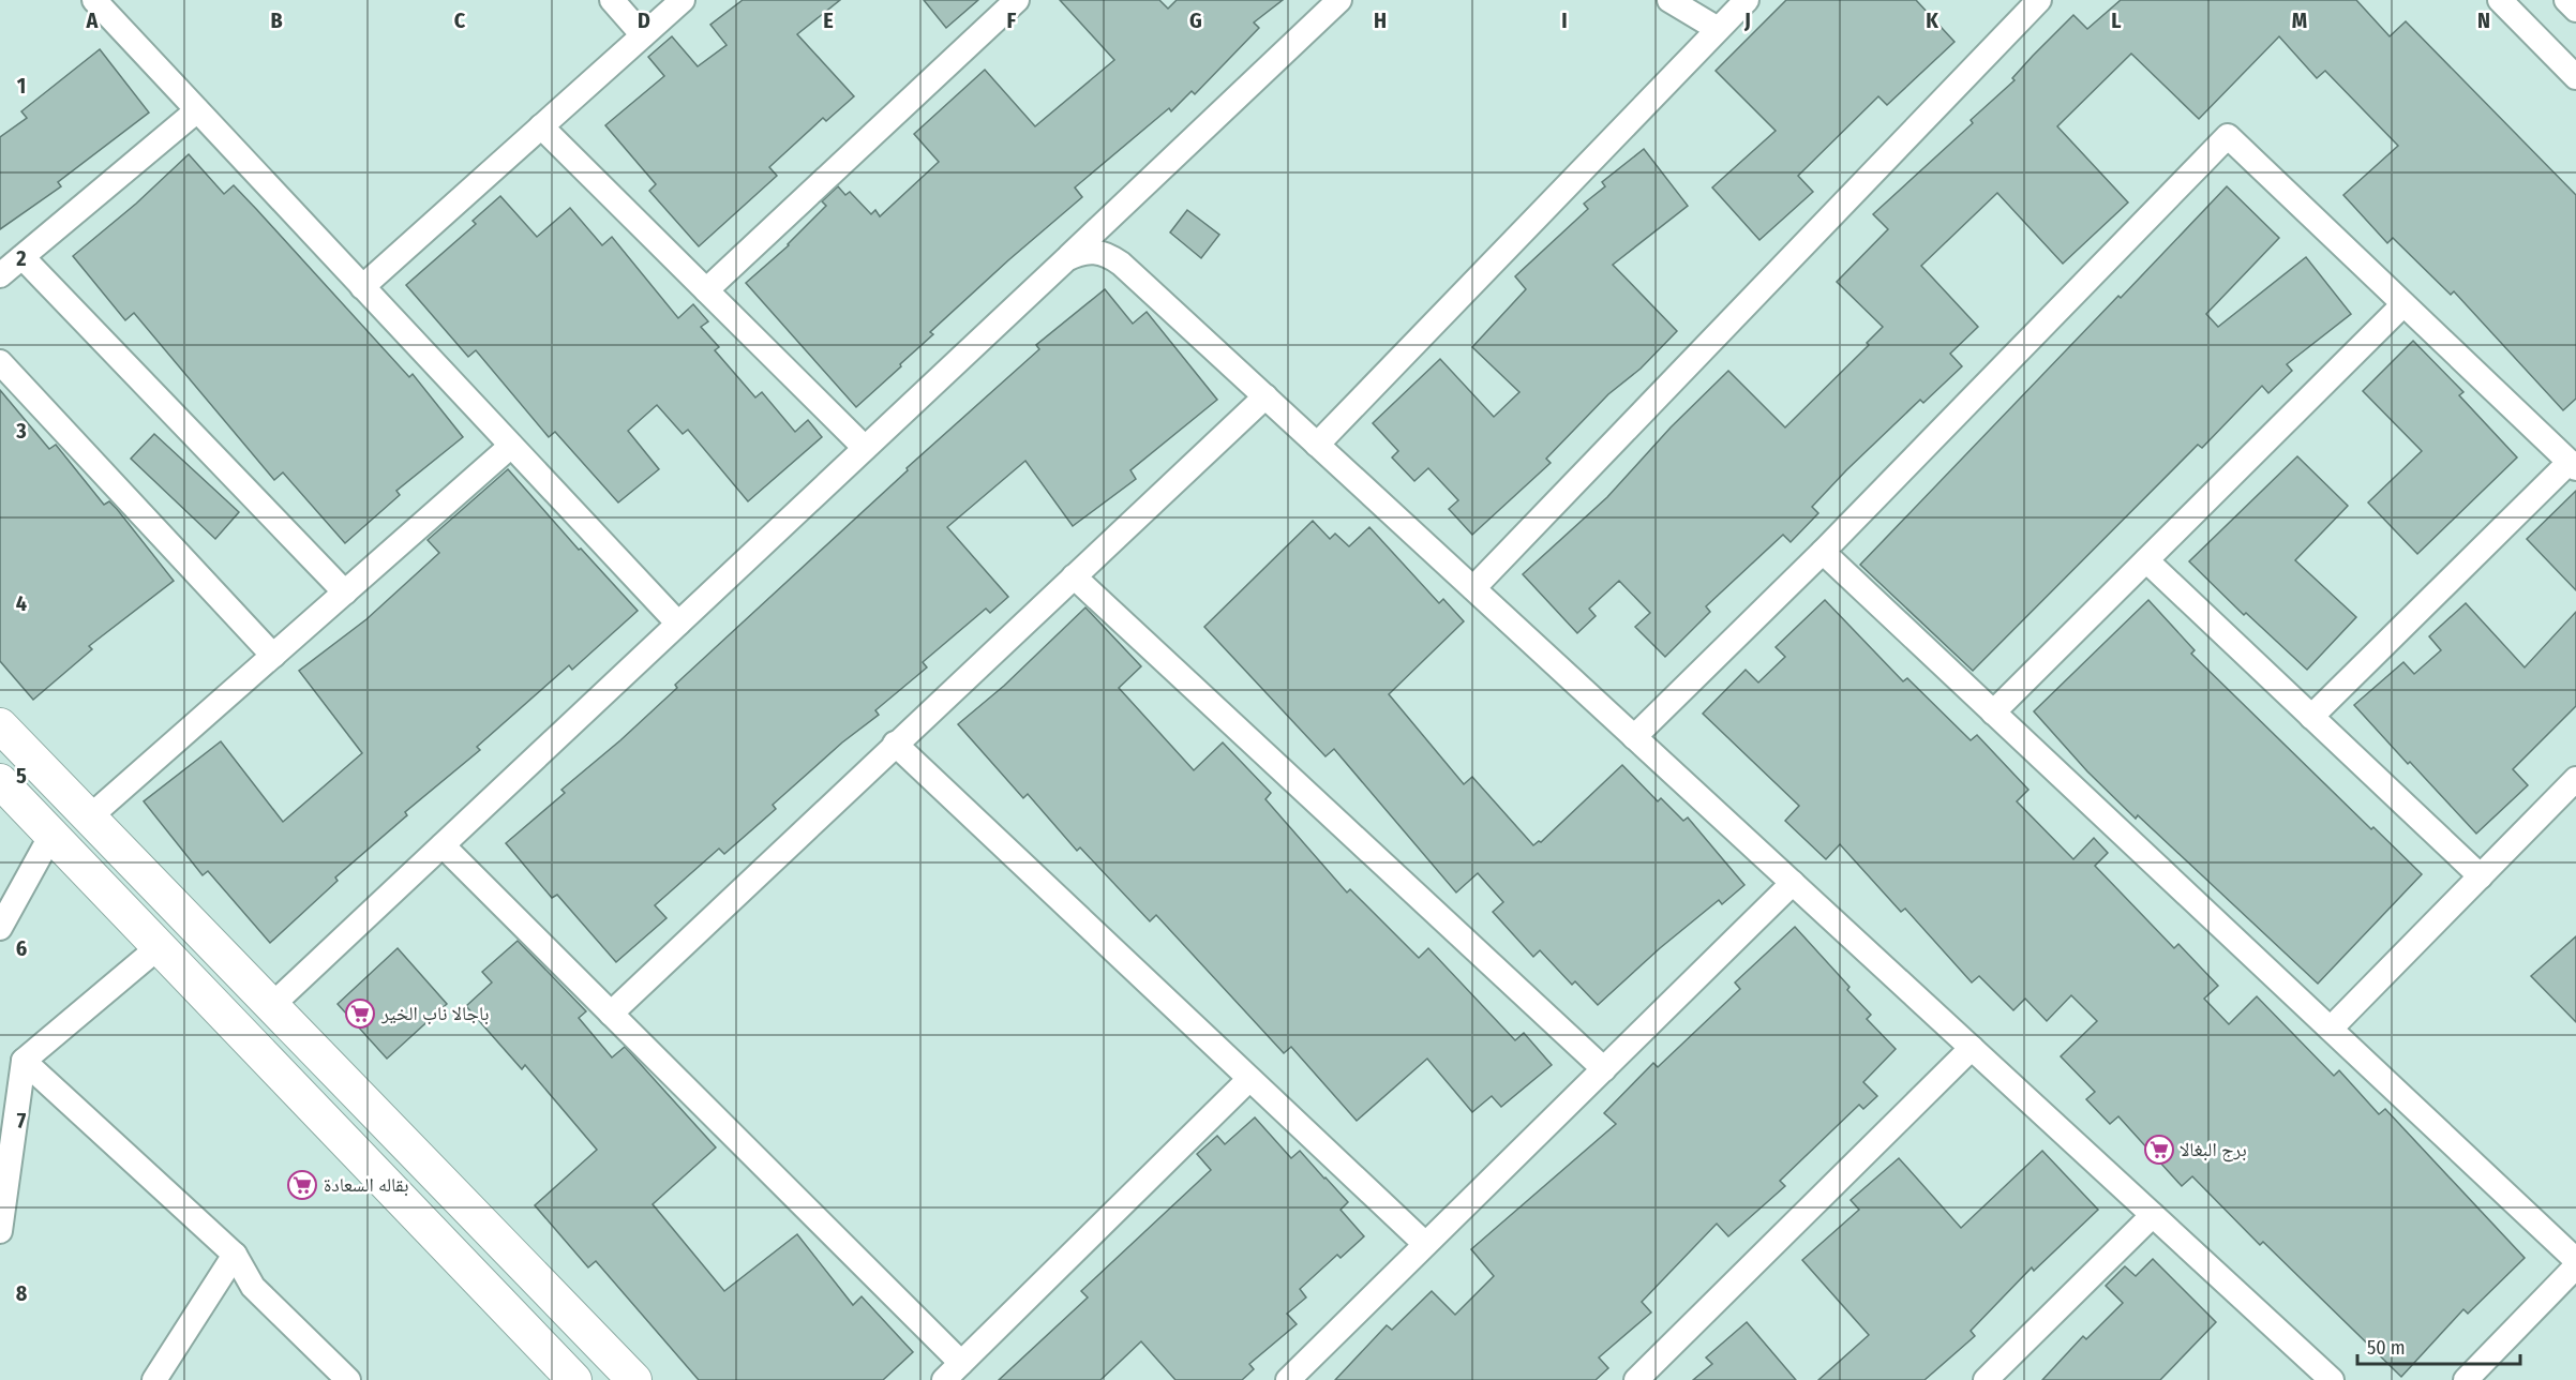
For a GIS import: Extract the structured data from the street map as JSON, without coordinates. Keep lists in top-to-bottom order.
{
  "places": {
    "supermarket": ["باجالا ناب الخير", "برج البغالا", "بقاله السعادة"]
  },
  "scale_bar": "50 m",
  "grid": {
    "columns": [
      "A",
      "B",
      "C",
      "D",
      "E",
      "F",
      "G",
      "H",
      "I",
      "J",
      "K",
      "L",
      "M",
      "N"
    ],
    "rows": [
      "1",
      "2",
      "3",
      "4",
      "5",
      "6",
      "7",
      "8"
    ]
  }
}
